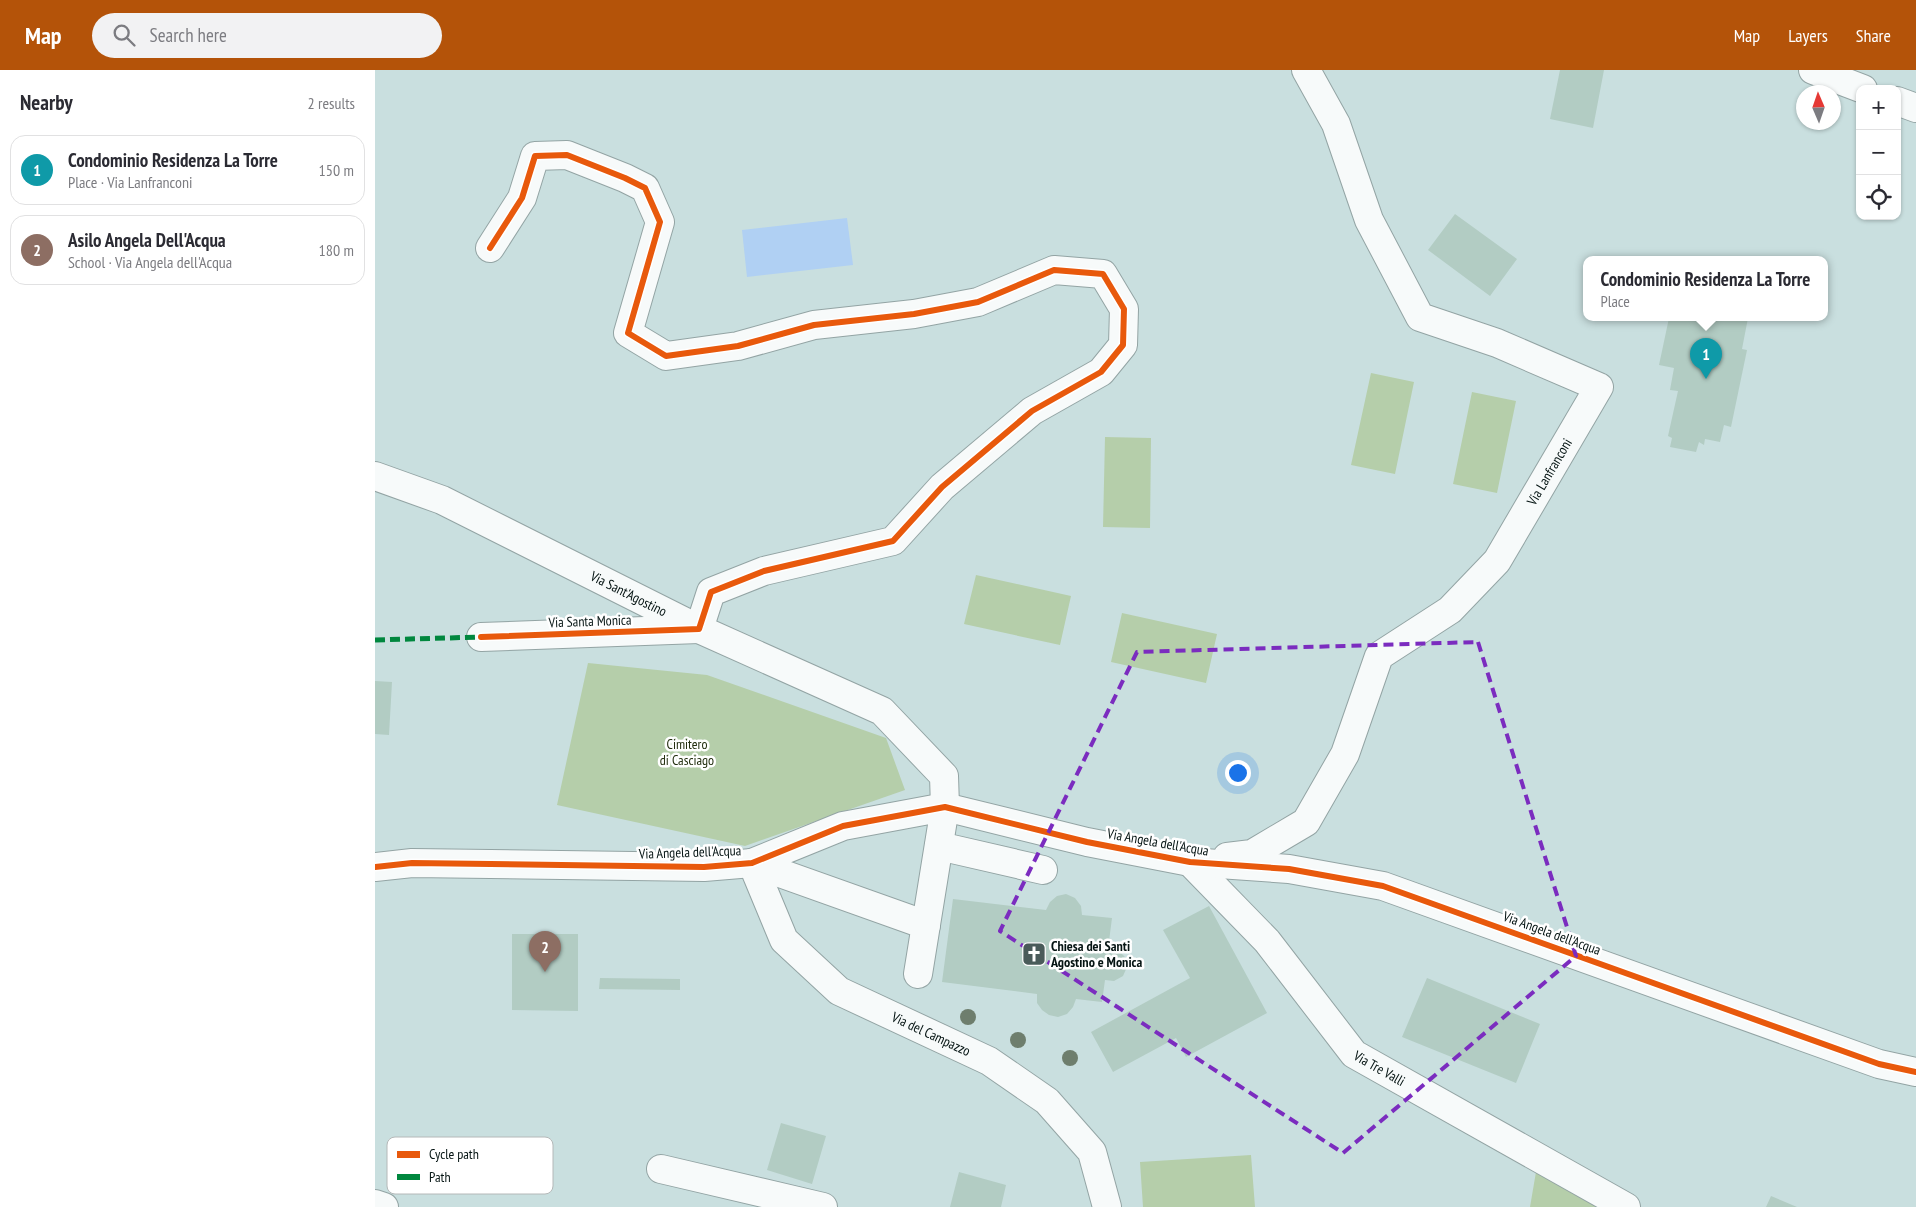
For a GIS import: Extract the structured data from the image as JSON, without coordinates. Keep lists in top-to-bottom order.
{
  "streets": {
    "street": [
      "Via Lanfranconi",
      "Via Sant'Agostino",
      "Via Santa Monica",
      "Via Angela dell'Acqua",
      "Via del Campazzo",
      "Via Tre Valli"
    ]
  },
  "crossings": [
    ["Via Lanfranconi", "Via Angela dell'Acqua"],
    ["Via Lanfranconi", "Via Tre Valli"],
    ["Via Sant'Agostino", "Via Santa Monica"],
    ["Via Sant'Agostino", "Via Angela dell'Acqua"],
    ["Via Angela dell'Acqua", "Via del Campazzo"],
    ["Via Angela dell'Acqua", "Via Tre Valli"]
  ],
  "parks": ["Cimitero di Casciago"],
  "places": {
    "church": ["Chiesa dei Santi Agostino e Monica"]
  },
  "legend": ["Cycle path", "Path"],
  "north": "top",
  "page": {
    "header": "Map",
    "search": "Search here",
    "nav": ["Map", "Layers", "Share"],
    "heading": ["Nearby", "2 results"],
    "map_buttons": ["+", "−"],
    "list": [
      {
        "mark": "1",
        "name": "Condominio Residenza La Torre",
        "note": "Place · Via Lanfranconi",
        "value": "150 m"
      },
      {
        "mark": "2",
        "name": "Asilo Angela Dell'Acqua",
        "note": "School · Via Angela dell'Acqua",
        "value": "180 m"
      }
    ],
    "popup": ["Condominio Residenza La Torre", "Place"],
    "pins": ["1", "2"]
  }
}
